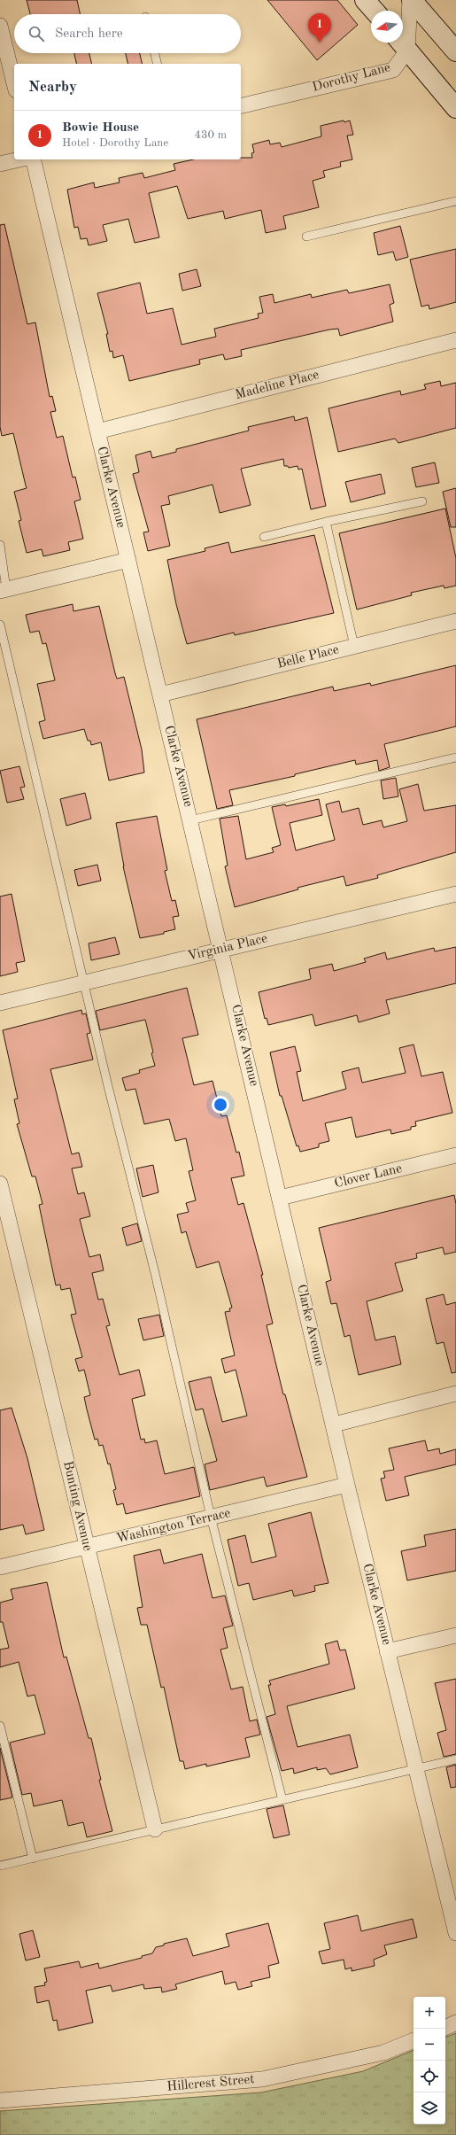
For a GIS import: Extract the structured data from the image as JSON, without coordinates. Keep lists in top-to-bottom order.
{
  "streets": {
    "street": [
      "Dorothy Lane",
      "Madeline Place",
      "Clarke Avenue",
      "Belle Place",
      "Virginia Place",
      "Clover Lane",
      "Bunting Avenue",
      "Washington Terrace",
      "Hillcrest Street"
    ]
  },
  "crossings": [
    ["Madeline Place", "Clarke Avenue"],
    ["Clarke Avenue", "Belle Place"],
    ["Clarke Avenue", "Virginia Place"],
    ["Clarke Avenue", "Clover Lane"],
    ["Clarke Avenue", "Washington Terrace"],
    ["Bunting Avenue", "Washington Terrace"]
  ],
  "north": "left",
  "page": {
    "pins": "1",
    "search": "Search here",
    "heading": "Nearby",
    "list": [
      {
        "mark": "1",
        "name": "Bowie House",
        "note": "Hotel · Dorothy Lane",
        "value": "430 m"
      }
    ],
    "map_buttons": ["+", "−"]
  }
}
